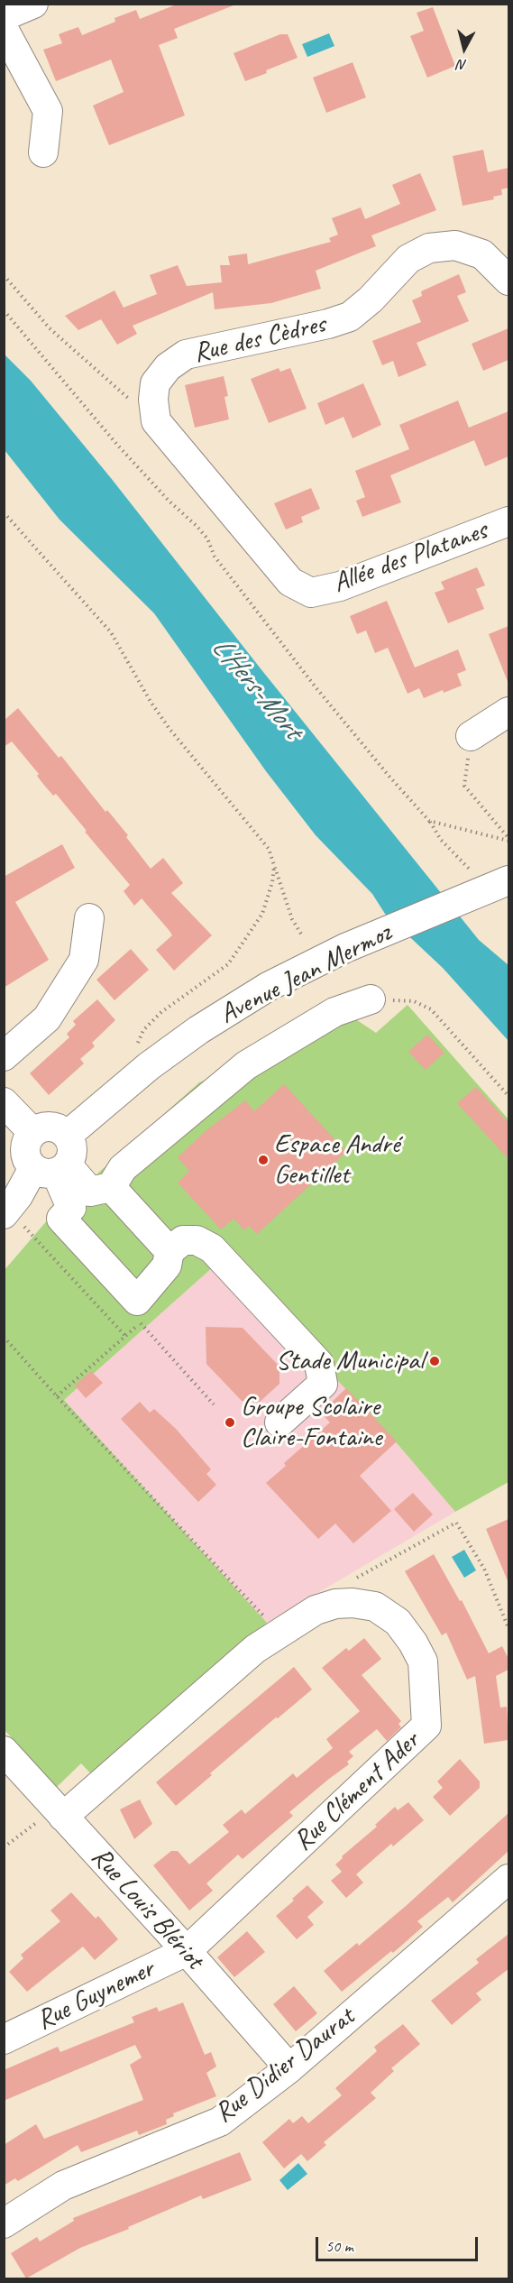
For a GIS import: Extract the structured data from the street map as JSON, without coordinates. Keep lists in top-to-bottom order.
{
  "streets": {
    "street": [
      "Rue des Cèdres",
      "Allée des Platanes",
      "Avenue Jean Mermoz",
      "Rue Clément Ader",
      "Rue Louis Blériot",
      "Rue Guynemer",
      "Rue Didier Daurat"
    ]
  },
  "crossings": [
    ["Rue des Cèdres", "Allée des Platanes"],
    ["Rue Clément Ader", "Rue Louis Blériot"],
    ["Rue Clément Ader", "Rue Guynemer"],
    ["Rue Louis Blériot", "Rue Guynemer"],
    ["Rue Louis Blériot", "Rue Didier Daurat"]
  ],
  "water": ["L'Hers-Mort"],
  "places": ["Espace André Gentillet", "Stade Municipal", "Groupe Scolaire Claire-Fontaine"],
  "scale_bar": "50 m",
  "north": "bottom"
}
